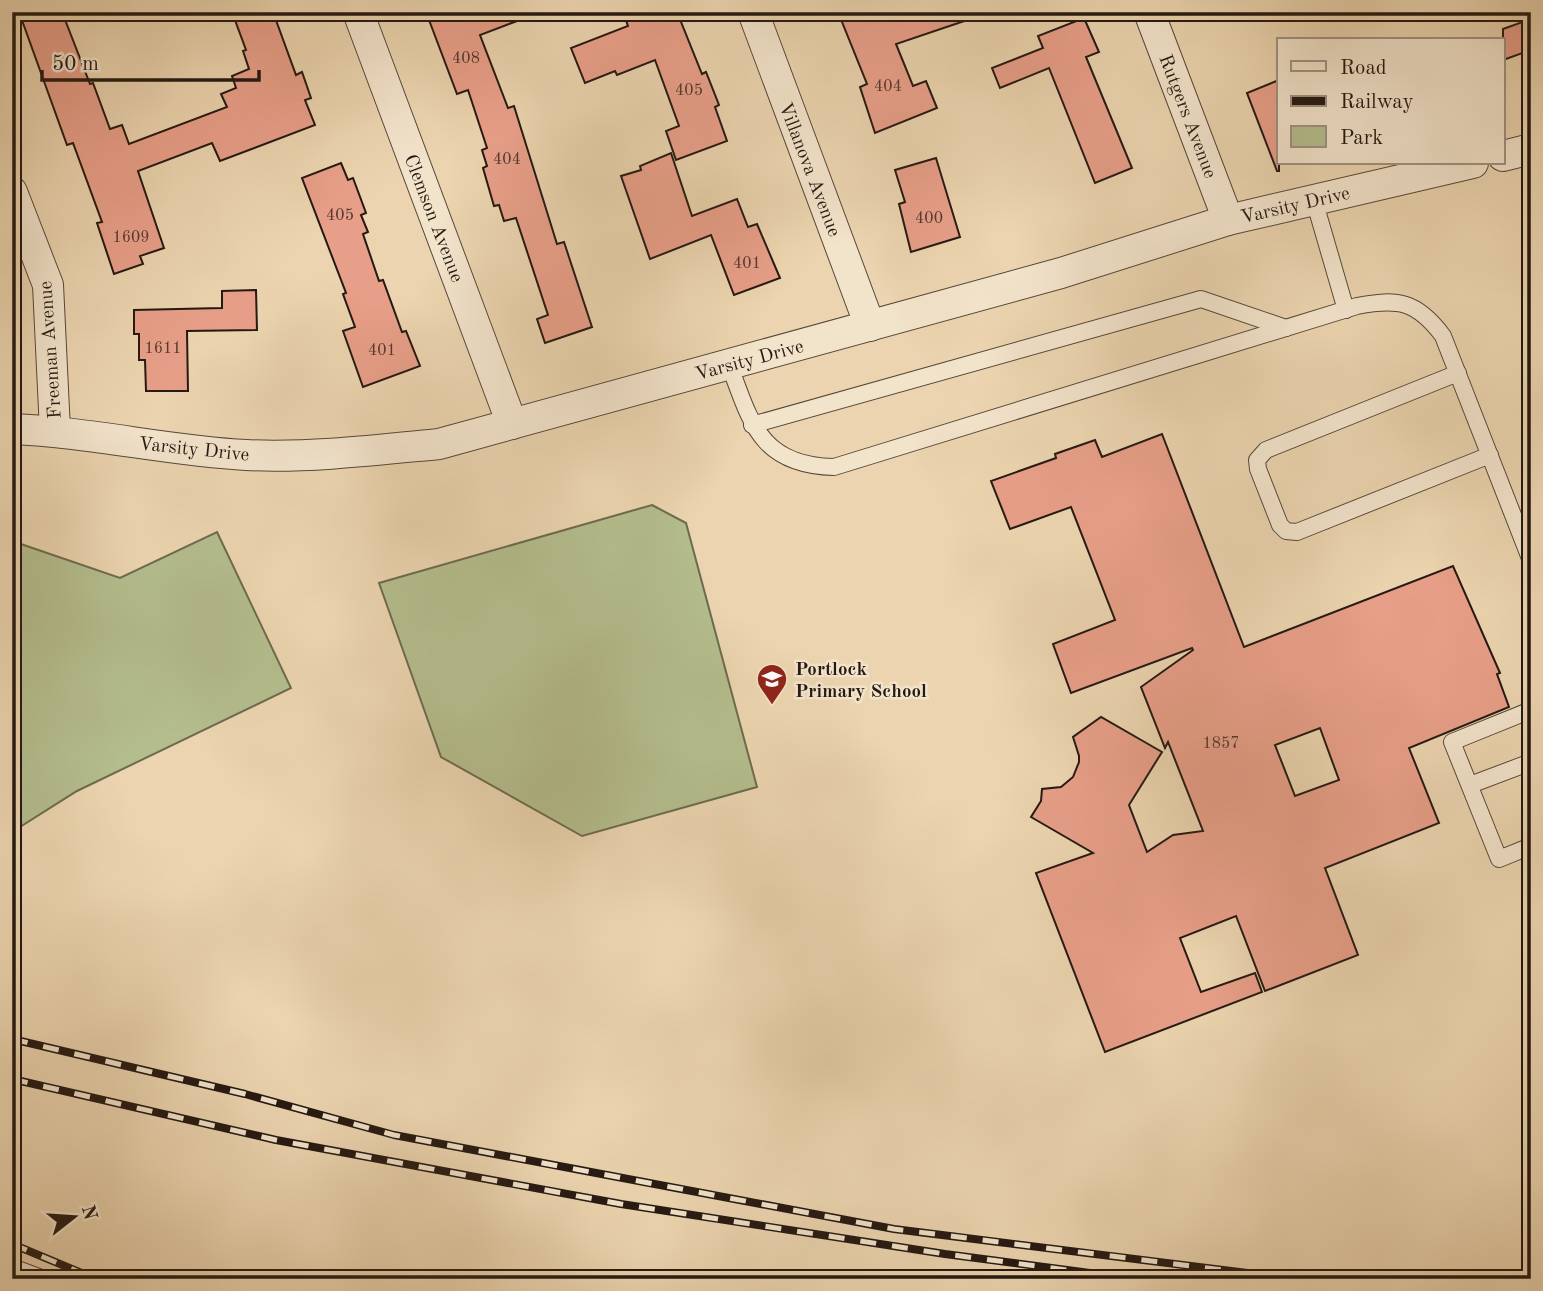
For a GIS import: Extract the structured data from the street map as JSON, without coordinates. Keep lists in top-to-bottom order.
{
  "streets": {
    "street": [
      "Rutgers Avenue",
      "Villanova Avenue",
      "Varsity Drive",
      "Clemson Avenue",
      "Freeman Avenue"
    ]
  },
  "crossings": [
    ["Rutgers Avenue", "Varsity Drive"],
    ["Villanova Avenue", "Varsity Drive"],
    ["Varsity Drive", "Clemson Avenue"],
    ["Varsity Drive", "Freeman Avenue"]
  ],
  "places": {
    "school or university": ["Portlock Primary School"]
  },
  "house_numbers": [
    "408",
    "404",
    "405",
    "404",
    "405",
    "400",
    "1609",
    "401",
    "1611",
    "401",
    "1857"
  ],
  "legend": ["Road", "Railway", "Park"],
  "scale_bar": "50 m",
  "north": "right"
}
